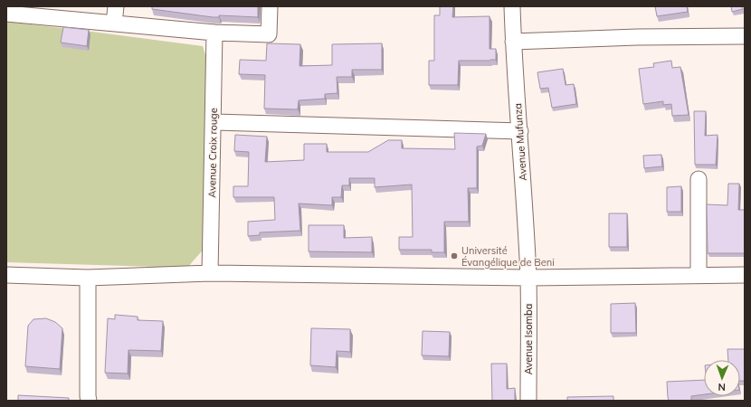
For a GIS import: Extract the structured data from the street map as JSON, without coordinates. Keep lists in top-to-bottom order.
{
  "streets": {
    "street": ["Avenue Mufunza", "Avenue Croix rouge", "Avenue Isomba"]
  },
  "crossings": [
    ["Avenue Mufunza", "Avenue Isomba"]
  ],
  "places": ["Université Évangélique de Beni"],
  "north": "bottom"
}
